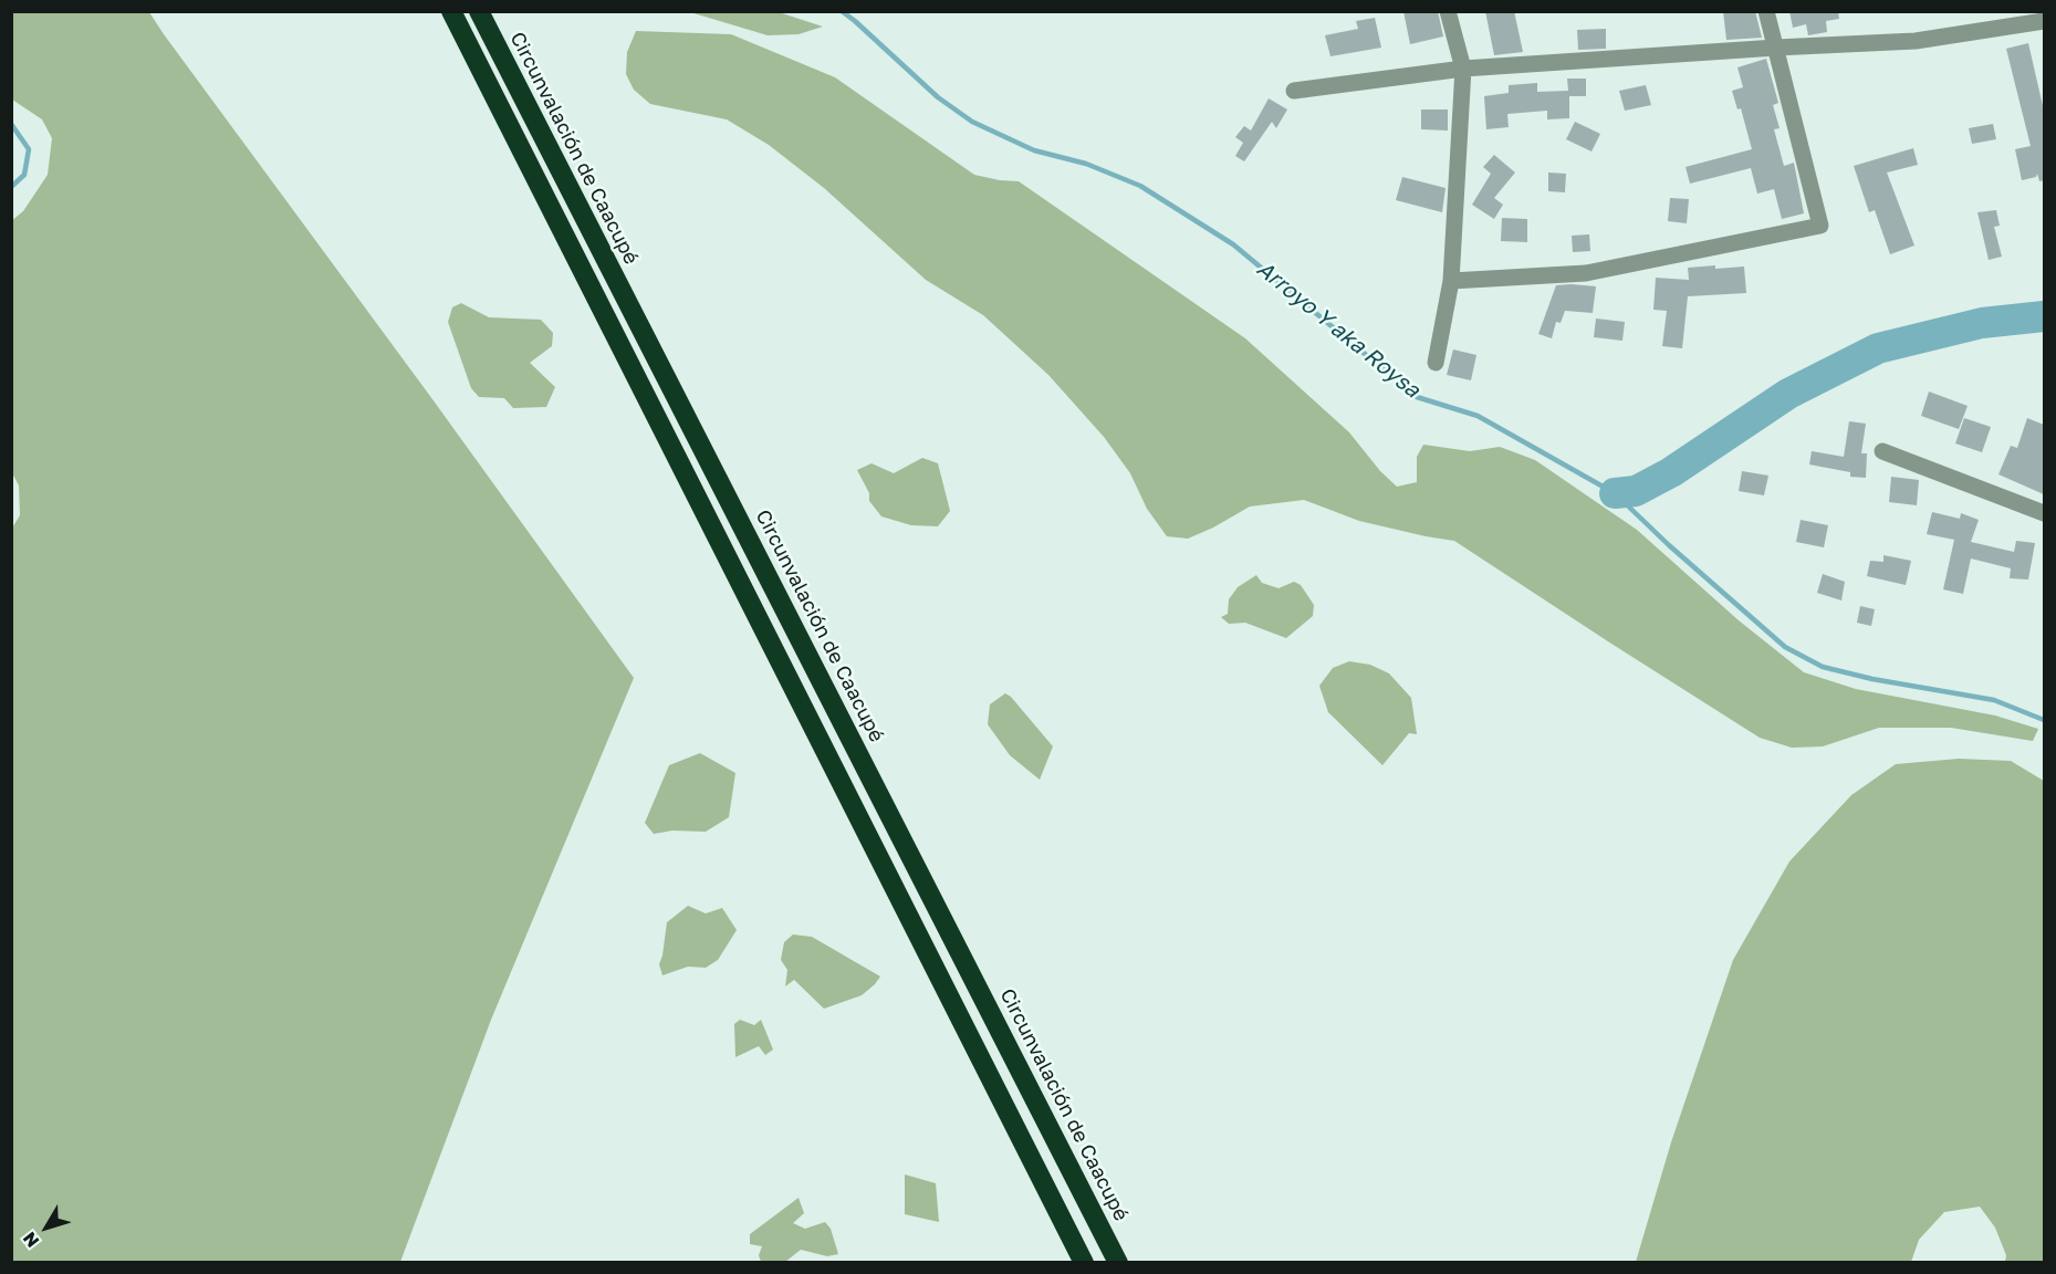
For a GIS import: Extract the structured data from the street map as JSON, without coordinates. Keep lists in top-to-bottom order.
{
  "streets": {
    "highway": ["Circunvalación de Caacupé"]
  },
  "water": ["Arroyo Y aka Roysa"],
  "north": "bottom left"
}
